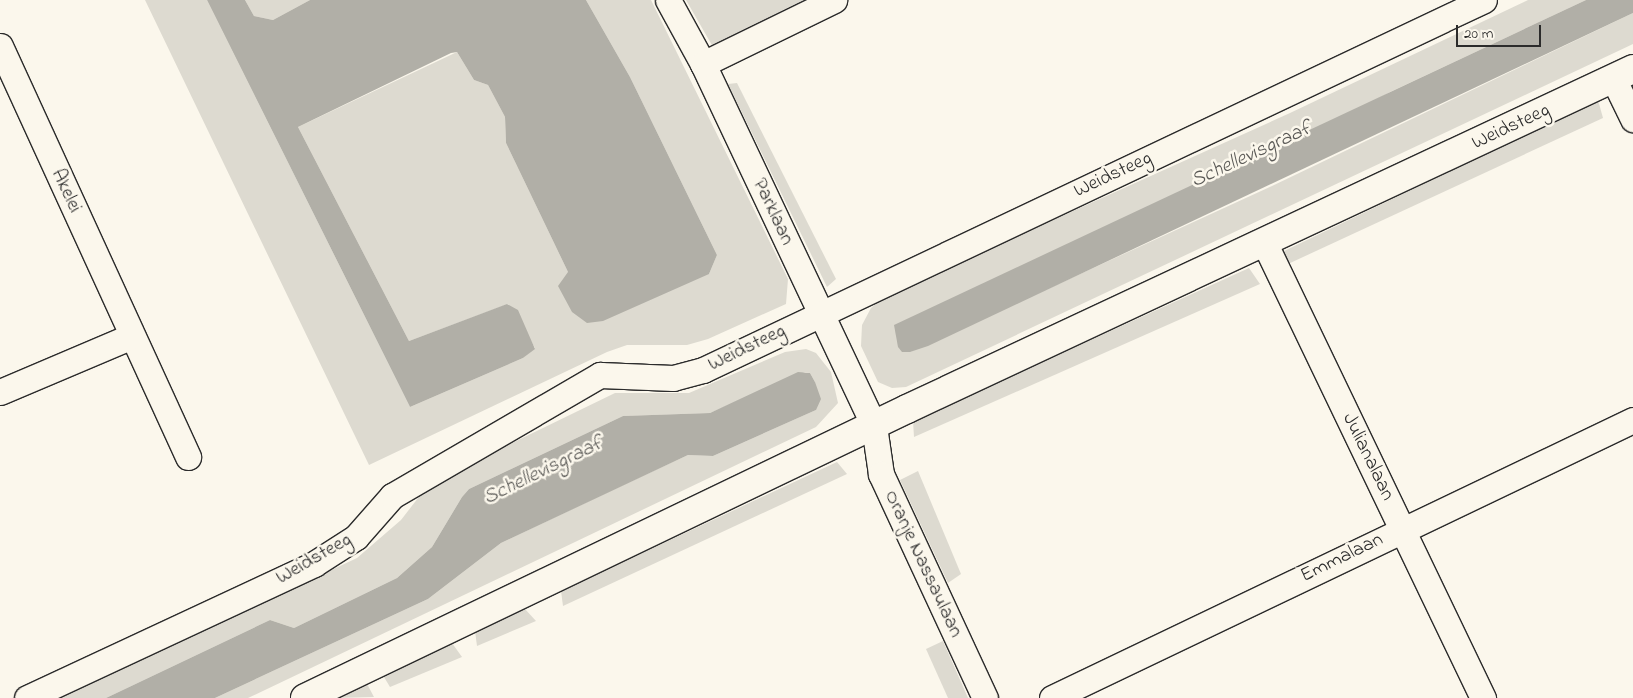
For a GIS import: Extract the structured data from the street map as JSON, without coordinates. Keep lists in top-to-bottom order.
{
  "streets": {
    "street": [
      "Weidsteeg",
      "Akelei",
      "Parklaan",
      "Julianalaan",
      "Emmalaan",
      "Oranje Nassaulaan"
    ]
  },
  "crossings": [
    ["Weidsteeg", "Parklaan"],
    ["Weidsteeg", "Julianalaan"],
    ["Weidsteeg", "Oranje Nassaulaan"],
    ["Parklaan", "Oranje Nassaulaan"],
    ["Julianalaan", "Emmalaan"]
  ],
  "water": ["Schellevisgraaf"],
  "scale_bar": "20 m"
}
